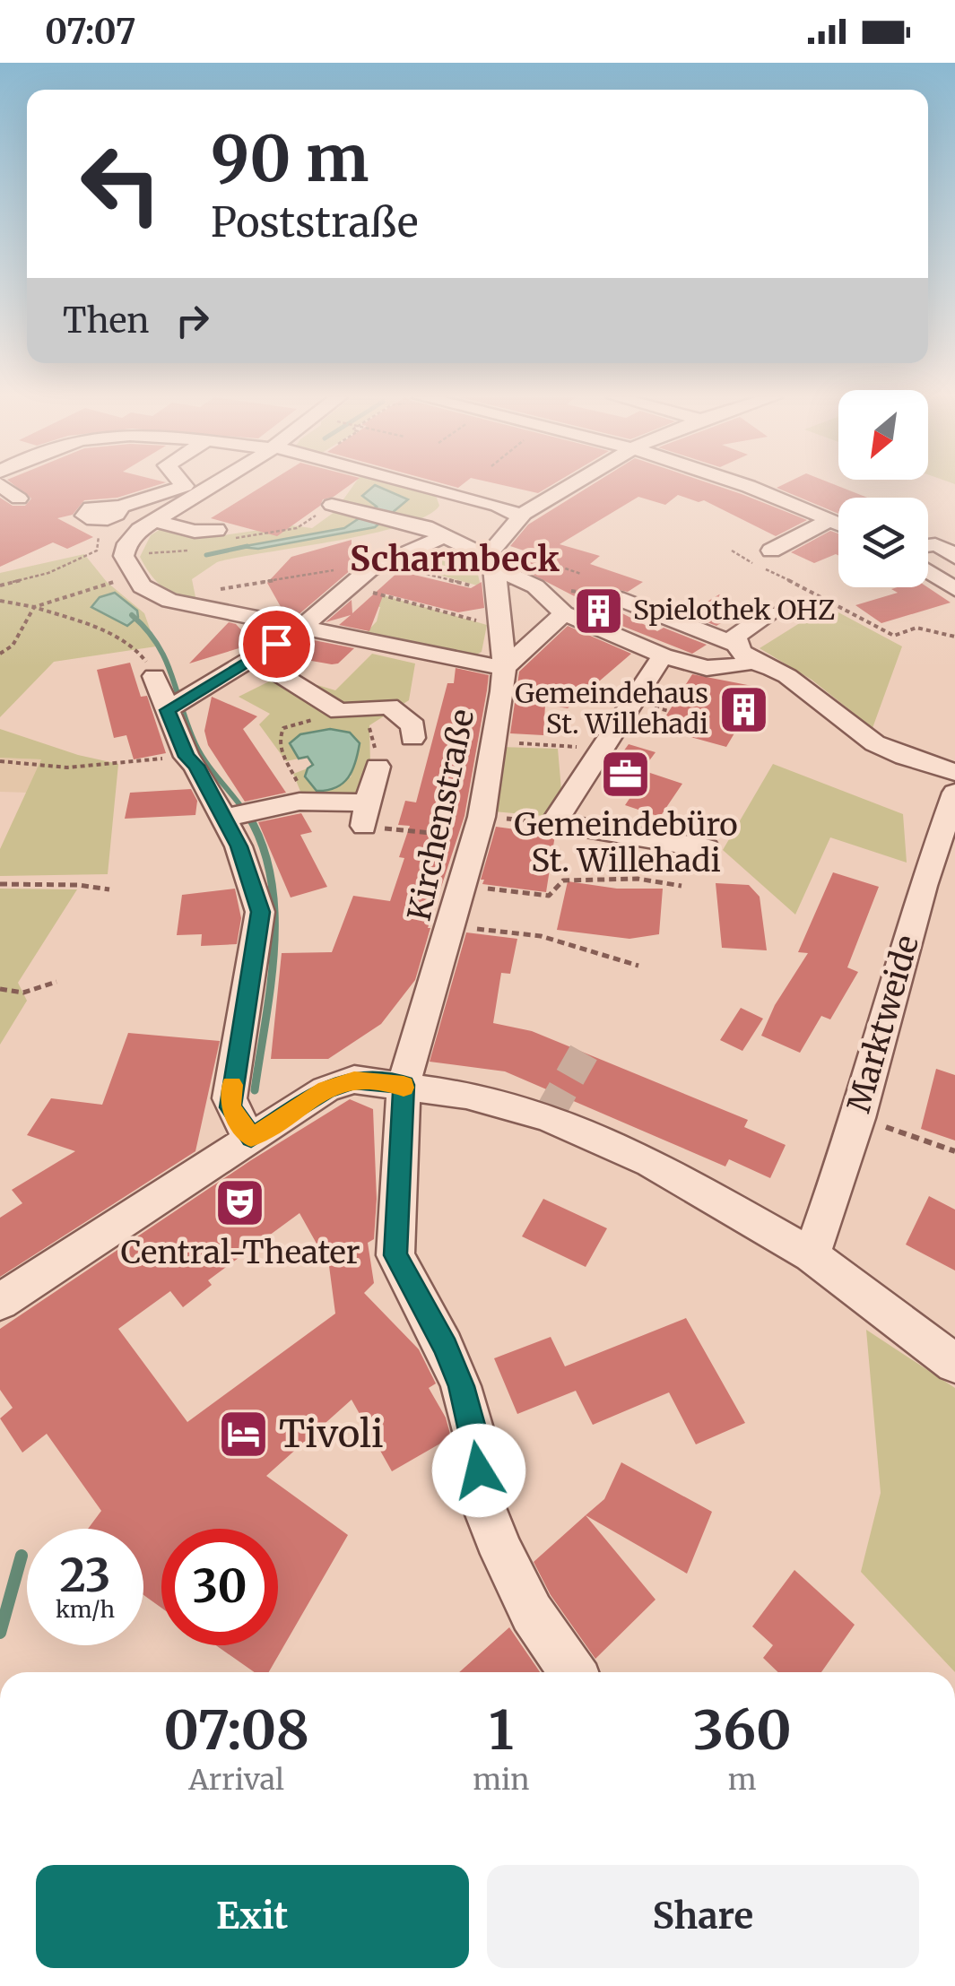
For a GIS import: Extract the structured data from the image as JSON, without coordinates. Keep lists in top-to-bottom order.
{
  "streets": {
    "street": ["Kirchenstraße", "Marktweide"]
  },
  "districts": ["Scharmbeck"],
  "places": {
    "building": ["Spielothek OHZ", "Gemeindehaus St. Willehadi"],
    "office": ["Gemeindebüro St. Willehadi"],
    "theatre": ["Central-Theater"],
    "hotel": ["Tivoli"]
  },
  "north": "bottom left",
  "page": {
    "status": "07:07",
    "turn": ["90 m", "Poststraße"],
    "then": "Then",
    "speed": "23 km/h",
    "limit": "30",
    "eta": [
      "07:08",
      "Arrival",
      "1",
      "min",
      "360",
      "m"
    ],
    "buttons": ["Exit", "Share"]
  }
}
